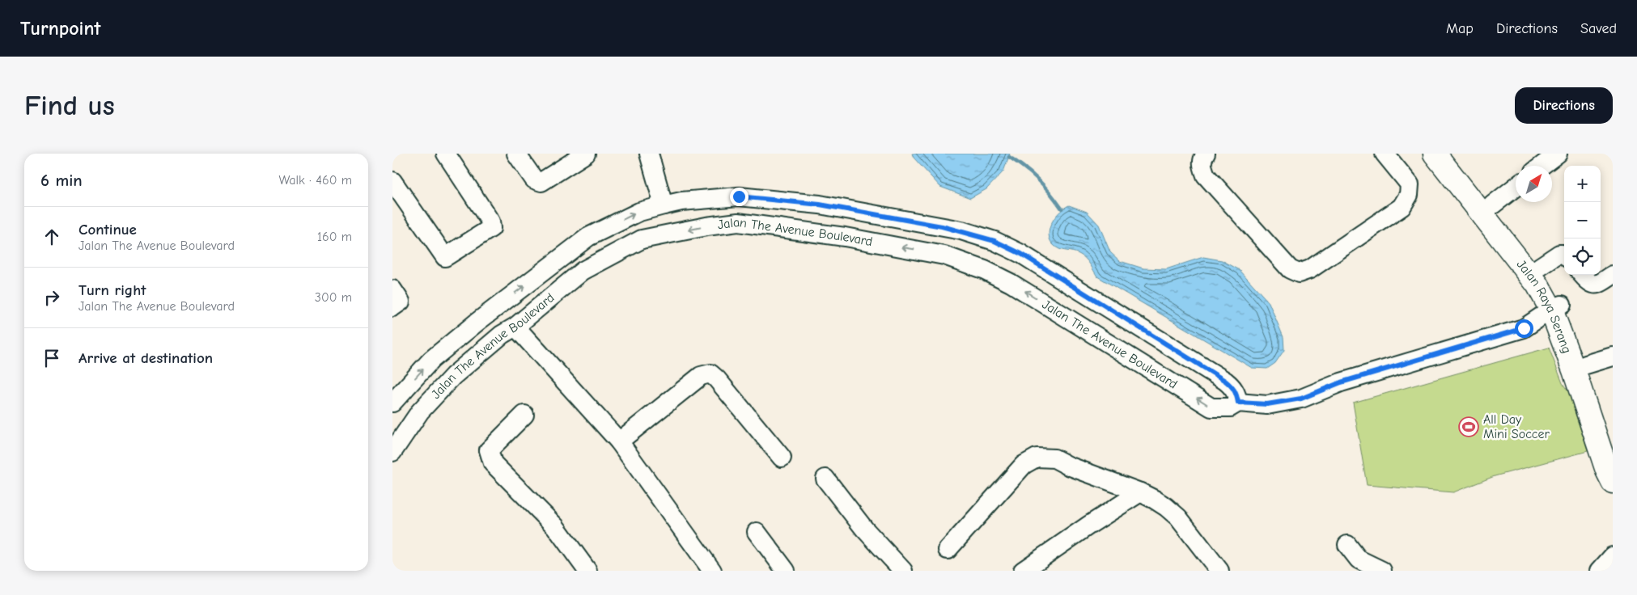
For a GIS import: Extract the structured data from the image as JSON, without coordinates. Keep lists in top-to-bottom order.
{
  "streets": {
    "highway": ["Jalan Raya Serang"],
    "street": ["Jalan The Avenue Boulevard"]
  },
  "crossings": [
    ["Jalan The Avenue Boulevard", "Jalan Raya Serang"]
  ],
  "places": {
    "sports": ["All Day Mini Soccer"]
  },
  "north": "top right",
  "page": {
    "header": "Turnpoint",
    "nav": ["Map", "Directions", "Saved"],
    "buttons": "Directions",
    "title": "Find us",
    "heading": ["6 min", "Walk · 460 m"],
    "map_buttons": ["+", "−"],
    "list": [
      ["Continue", "Jalan The Avenue Boulevard", "160 m"],
      ["Turn right", "Jalan The Avenue Boulevard", "300 m"],
      "Arrive at destination"
    ]
  }
}
